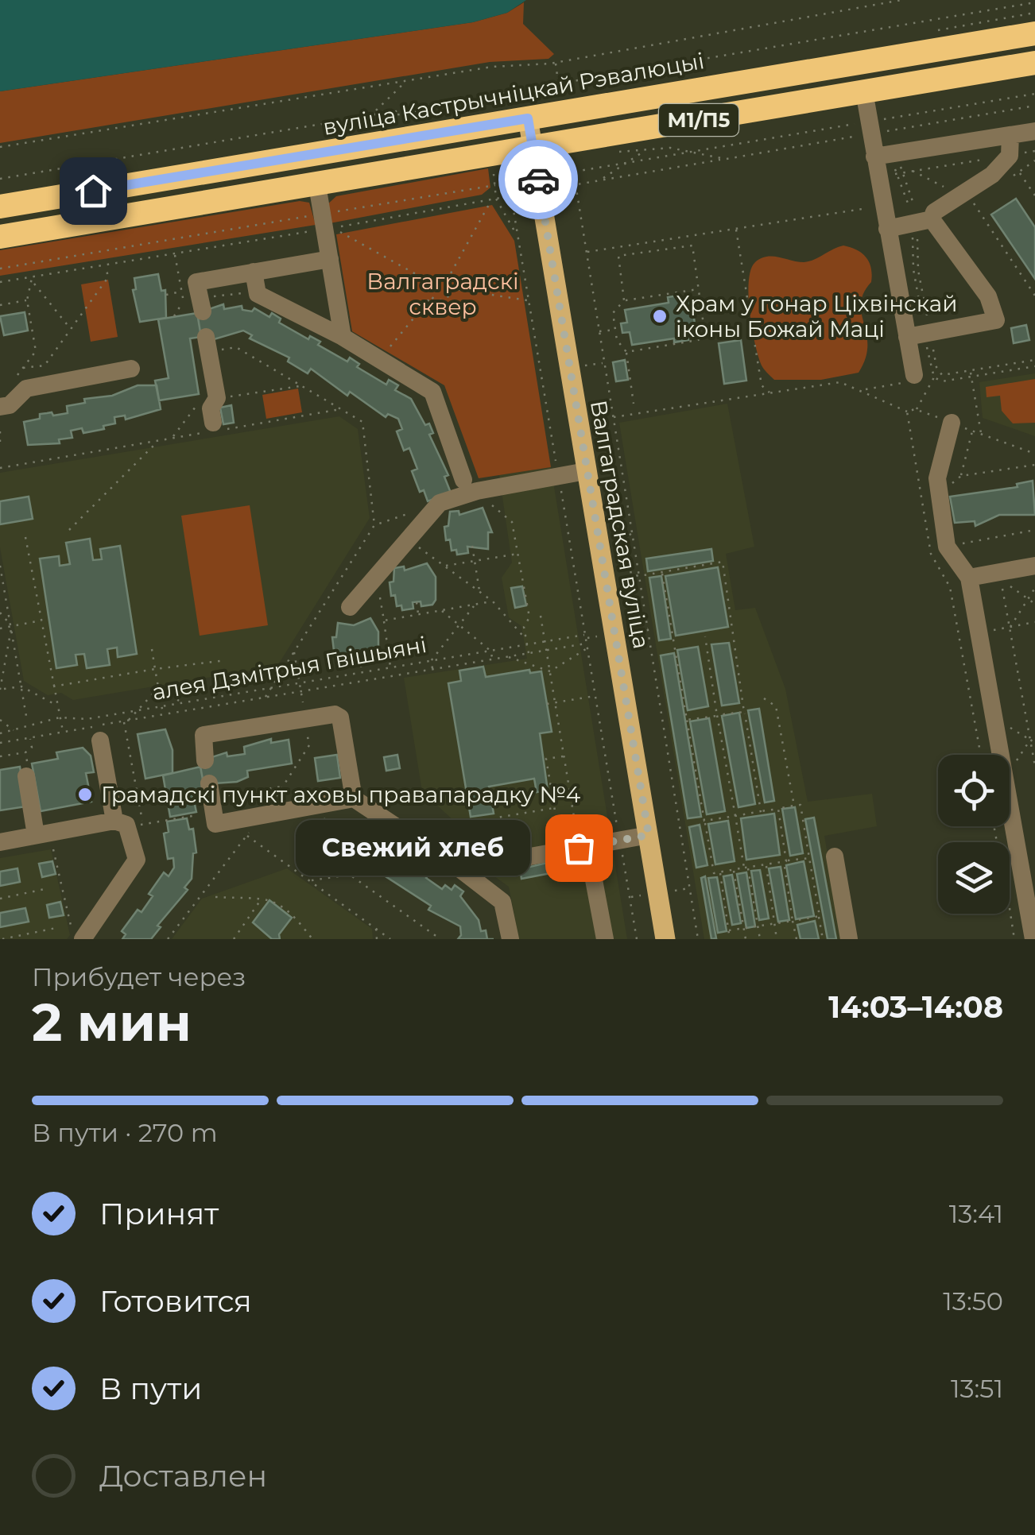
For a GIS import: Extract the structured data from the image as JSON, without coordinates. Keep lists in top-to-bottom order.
{
  "streets": {
    "highway": ["вуліца Кастрычніцкай Рэвалюцыі", "М1/П5"],
    "main road": ["Валгаградская вуліца"],
    "path": ["алея Дзмітрыя Гвішыяні"]
  },
  "crossings": [
    ["вуліца Кастрычніцкай Рэвалюцыі", "Валгаградская вуліца"],
    ["М1/П5", "Валгаградская вуліца"]
  ],
  "parks": ["Валгаградскі сквер"],
  "places": ["Храм у гонар Ціхвінскай іконы Божай Маці", "Грамадскі пункт аховы правапарадку №4", "Свежий хлеб"],
  "page": {
    "bubble": "Свежий хлеб",
    "heading": ["2 мин", "Прибудет через", "14:03–14:08"],
    "bar": "В пути · 270 m",
    "list": [
      ["Принят", "13:41"],
      ["Готовится", "13:50"],
      ["В пути", "13:51"],
      "Доставлен"
    ]
  }
}
